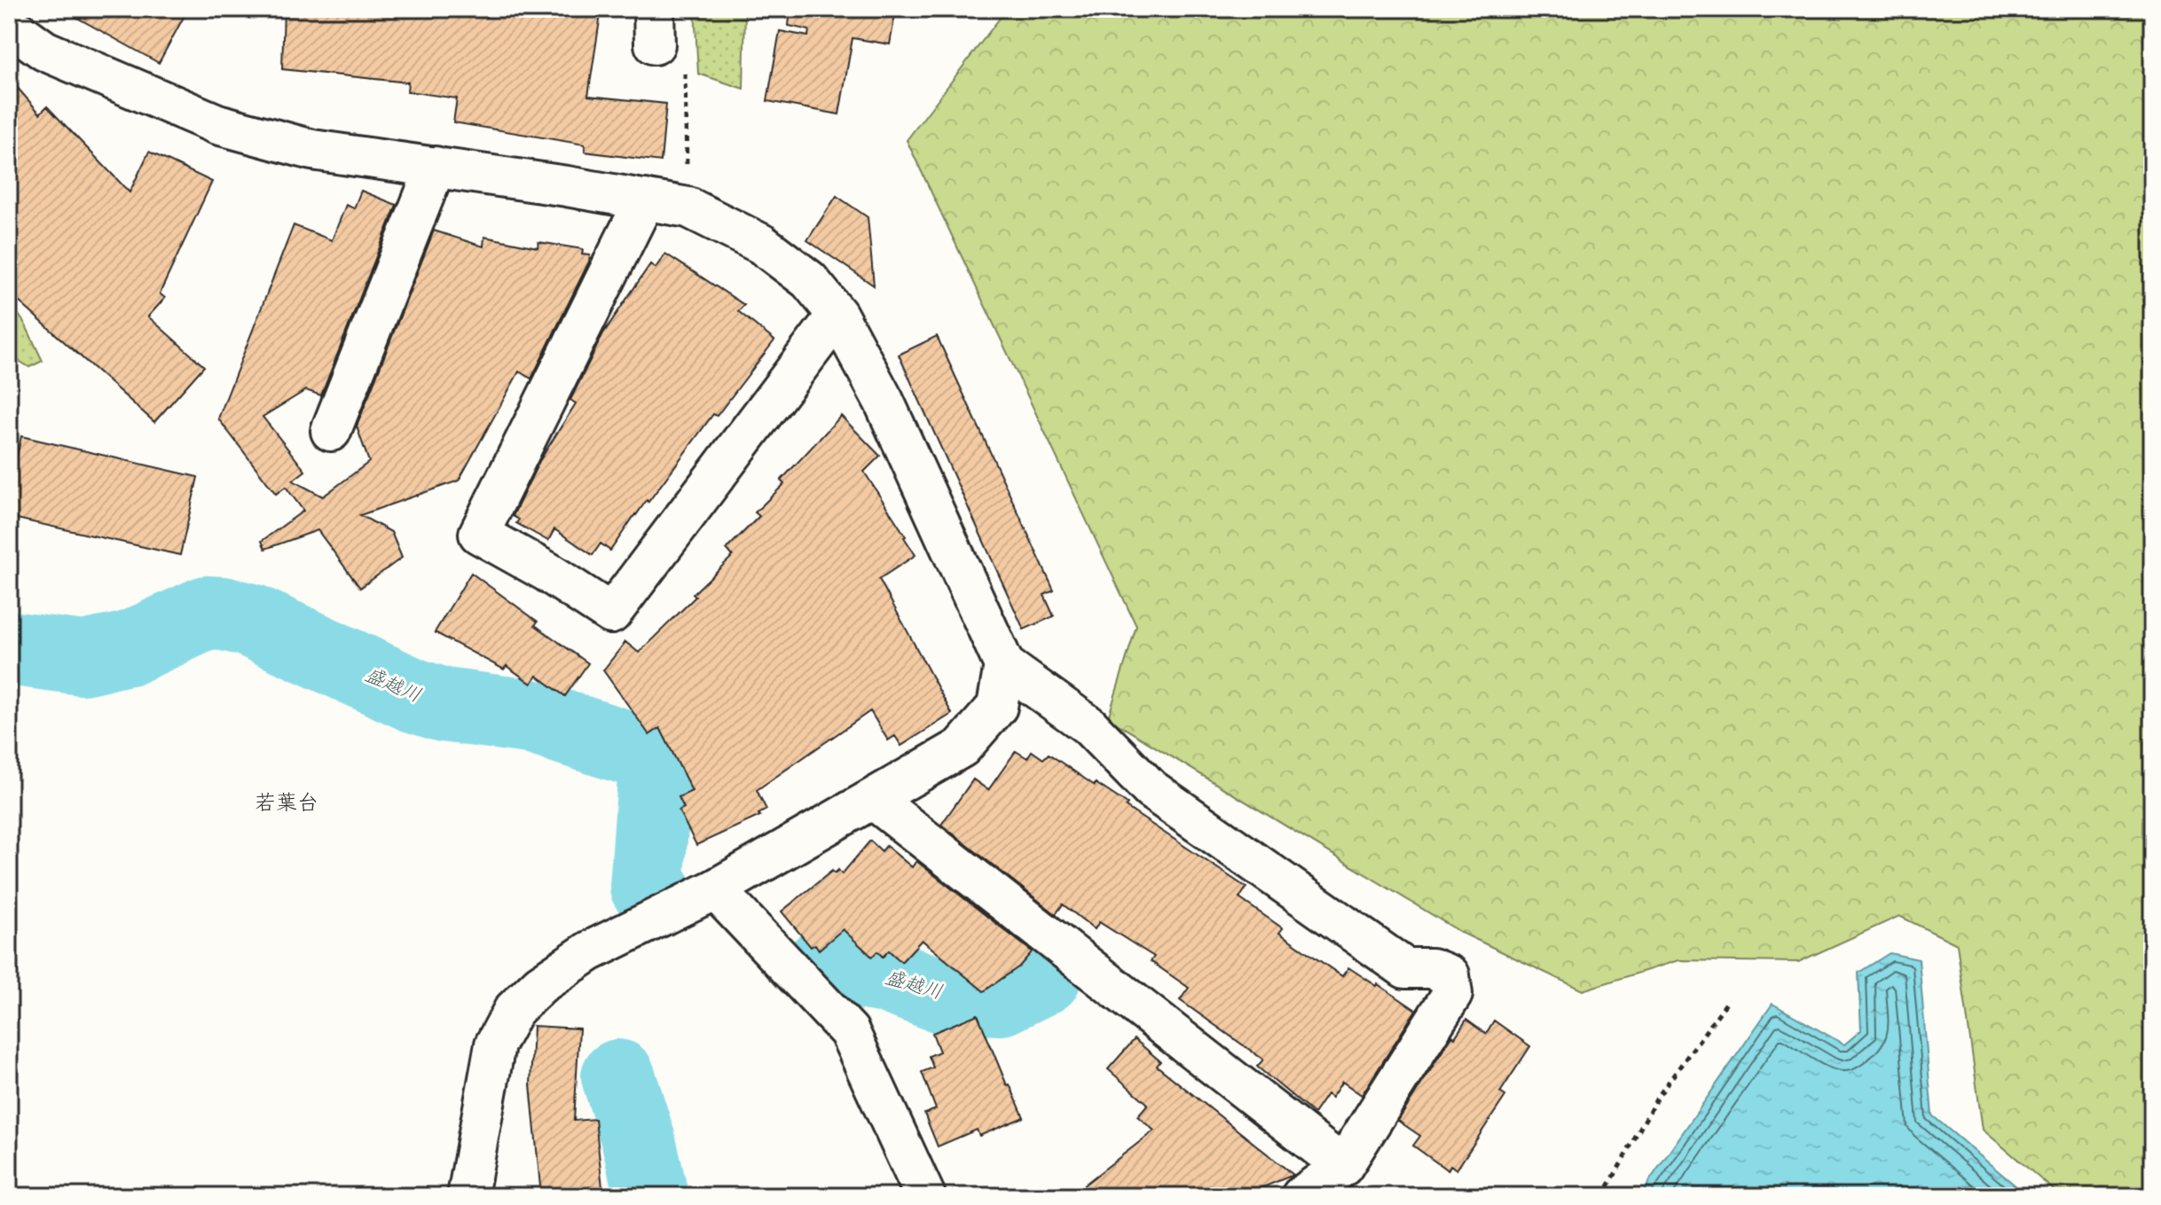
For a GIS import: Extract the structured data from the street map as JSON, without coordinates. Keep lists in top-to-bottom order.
{
  "districts": ["若葉台"],
  "water": ["盛越川"]
}
